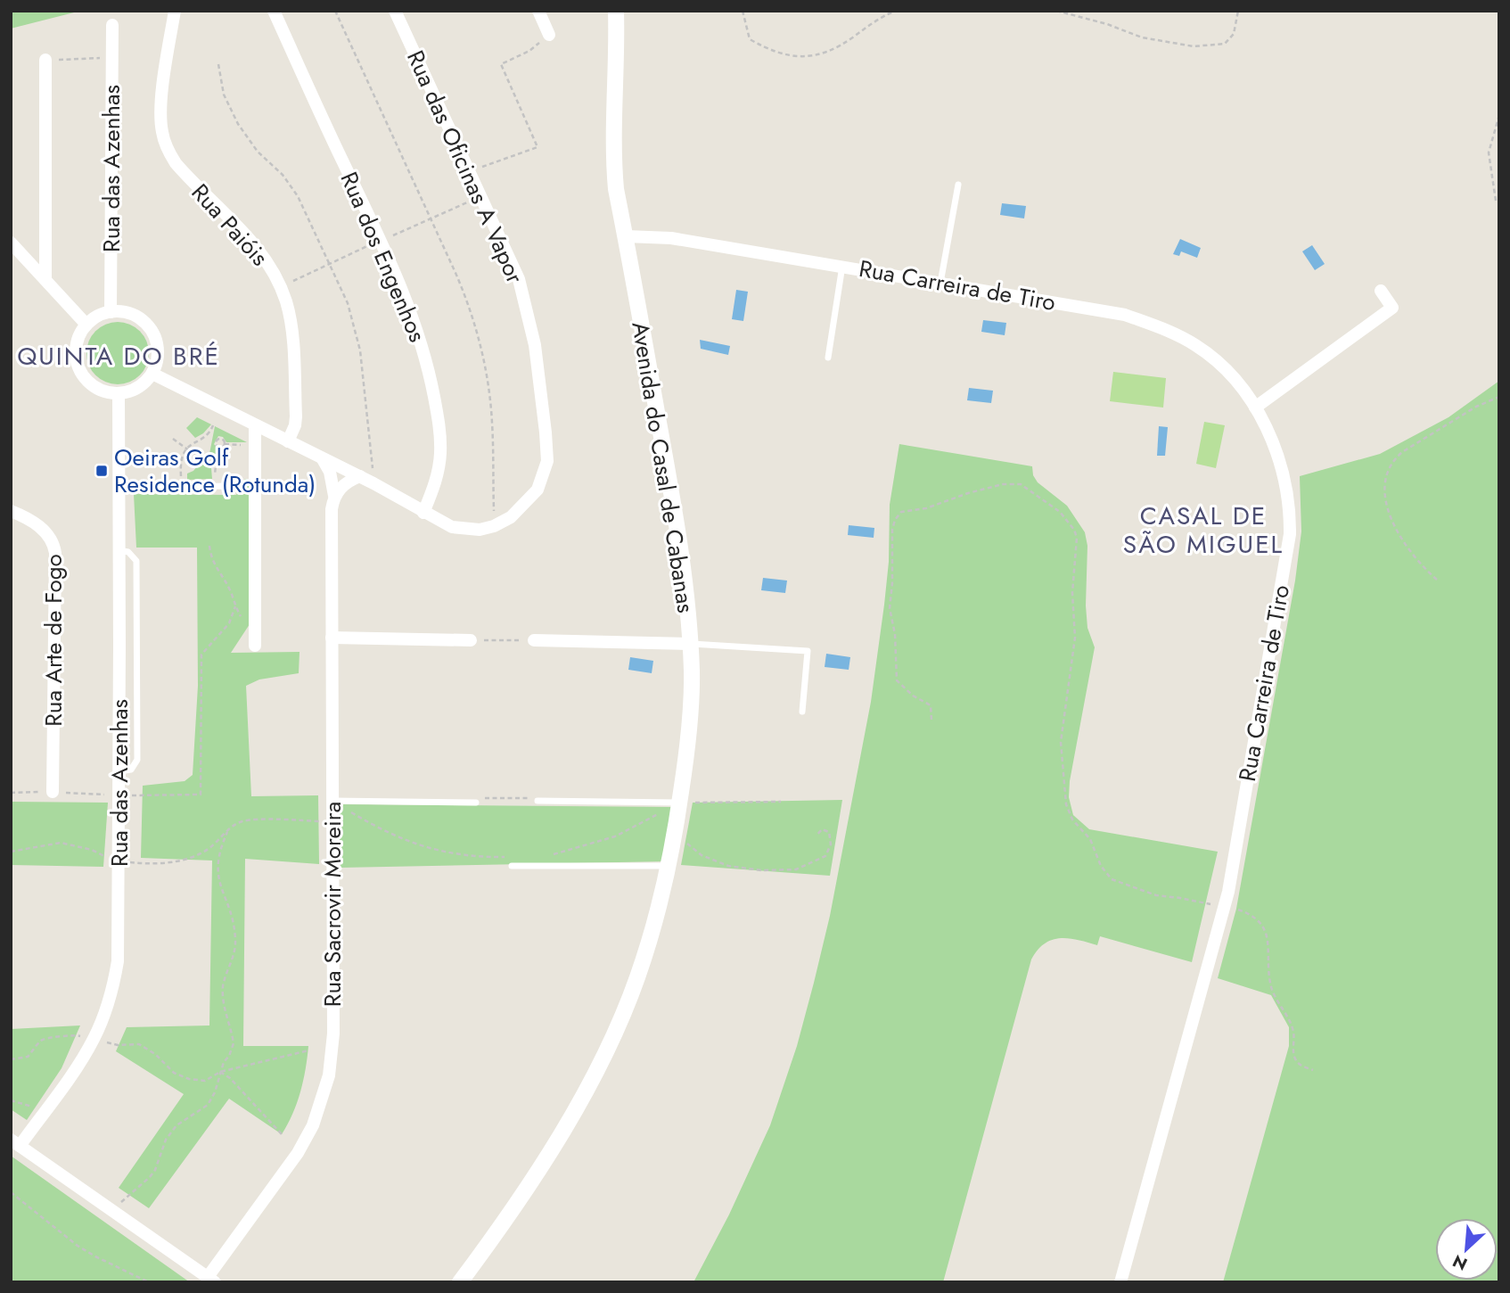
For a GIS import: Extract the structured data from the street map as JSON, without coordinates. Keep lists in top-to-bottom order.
{
  "streets": {
    "street": [
      "Rua das Oficinas A Vapor",
      "Rua das Azenhas",
      "Rua Paióis",
      "Rua dos Engenhos",
      "Rua Carreira de Tiro",
      "Avenida do Casal de Cabanas",
      "Rua Arte de Fogo",
      "Rua Sacrovir Moreira"
    ]
  },
  "crossings": [
    ["Rua das Oficinas A Vapor", "Rua das Azenhas"],
    ["Rua das Oficinas A Vapor", "Rua Paióis"],
    ["Rua das Oficinas A Vapor", "Rua dos Engenhos"],
    ["Rua das Oficinas A Vapor", "Rua Sacrovir Moreira"],
    ["Rua Carreira de Tiro", "Avenida do Casal de Cabanas"]
  ],
  "districts": ["QUINTA DO BRÉ", "CASAL DE SÃO MIGUEL"],
  "places": {
    "transit": ["Oeiras Golf Residence (Rotunda)"]
  },
  "north": "bottom left"
}
